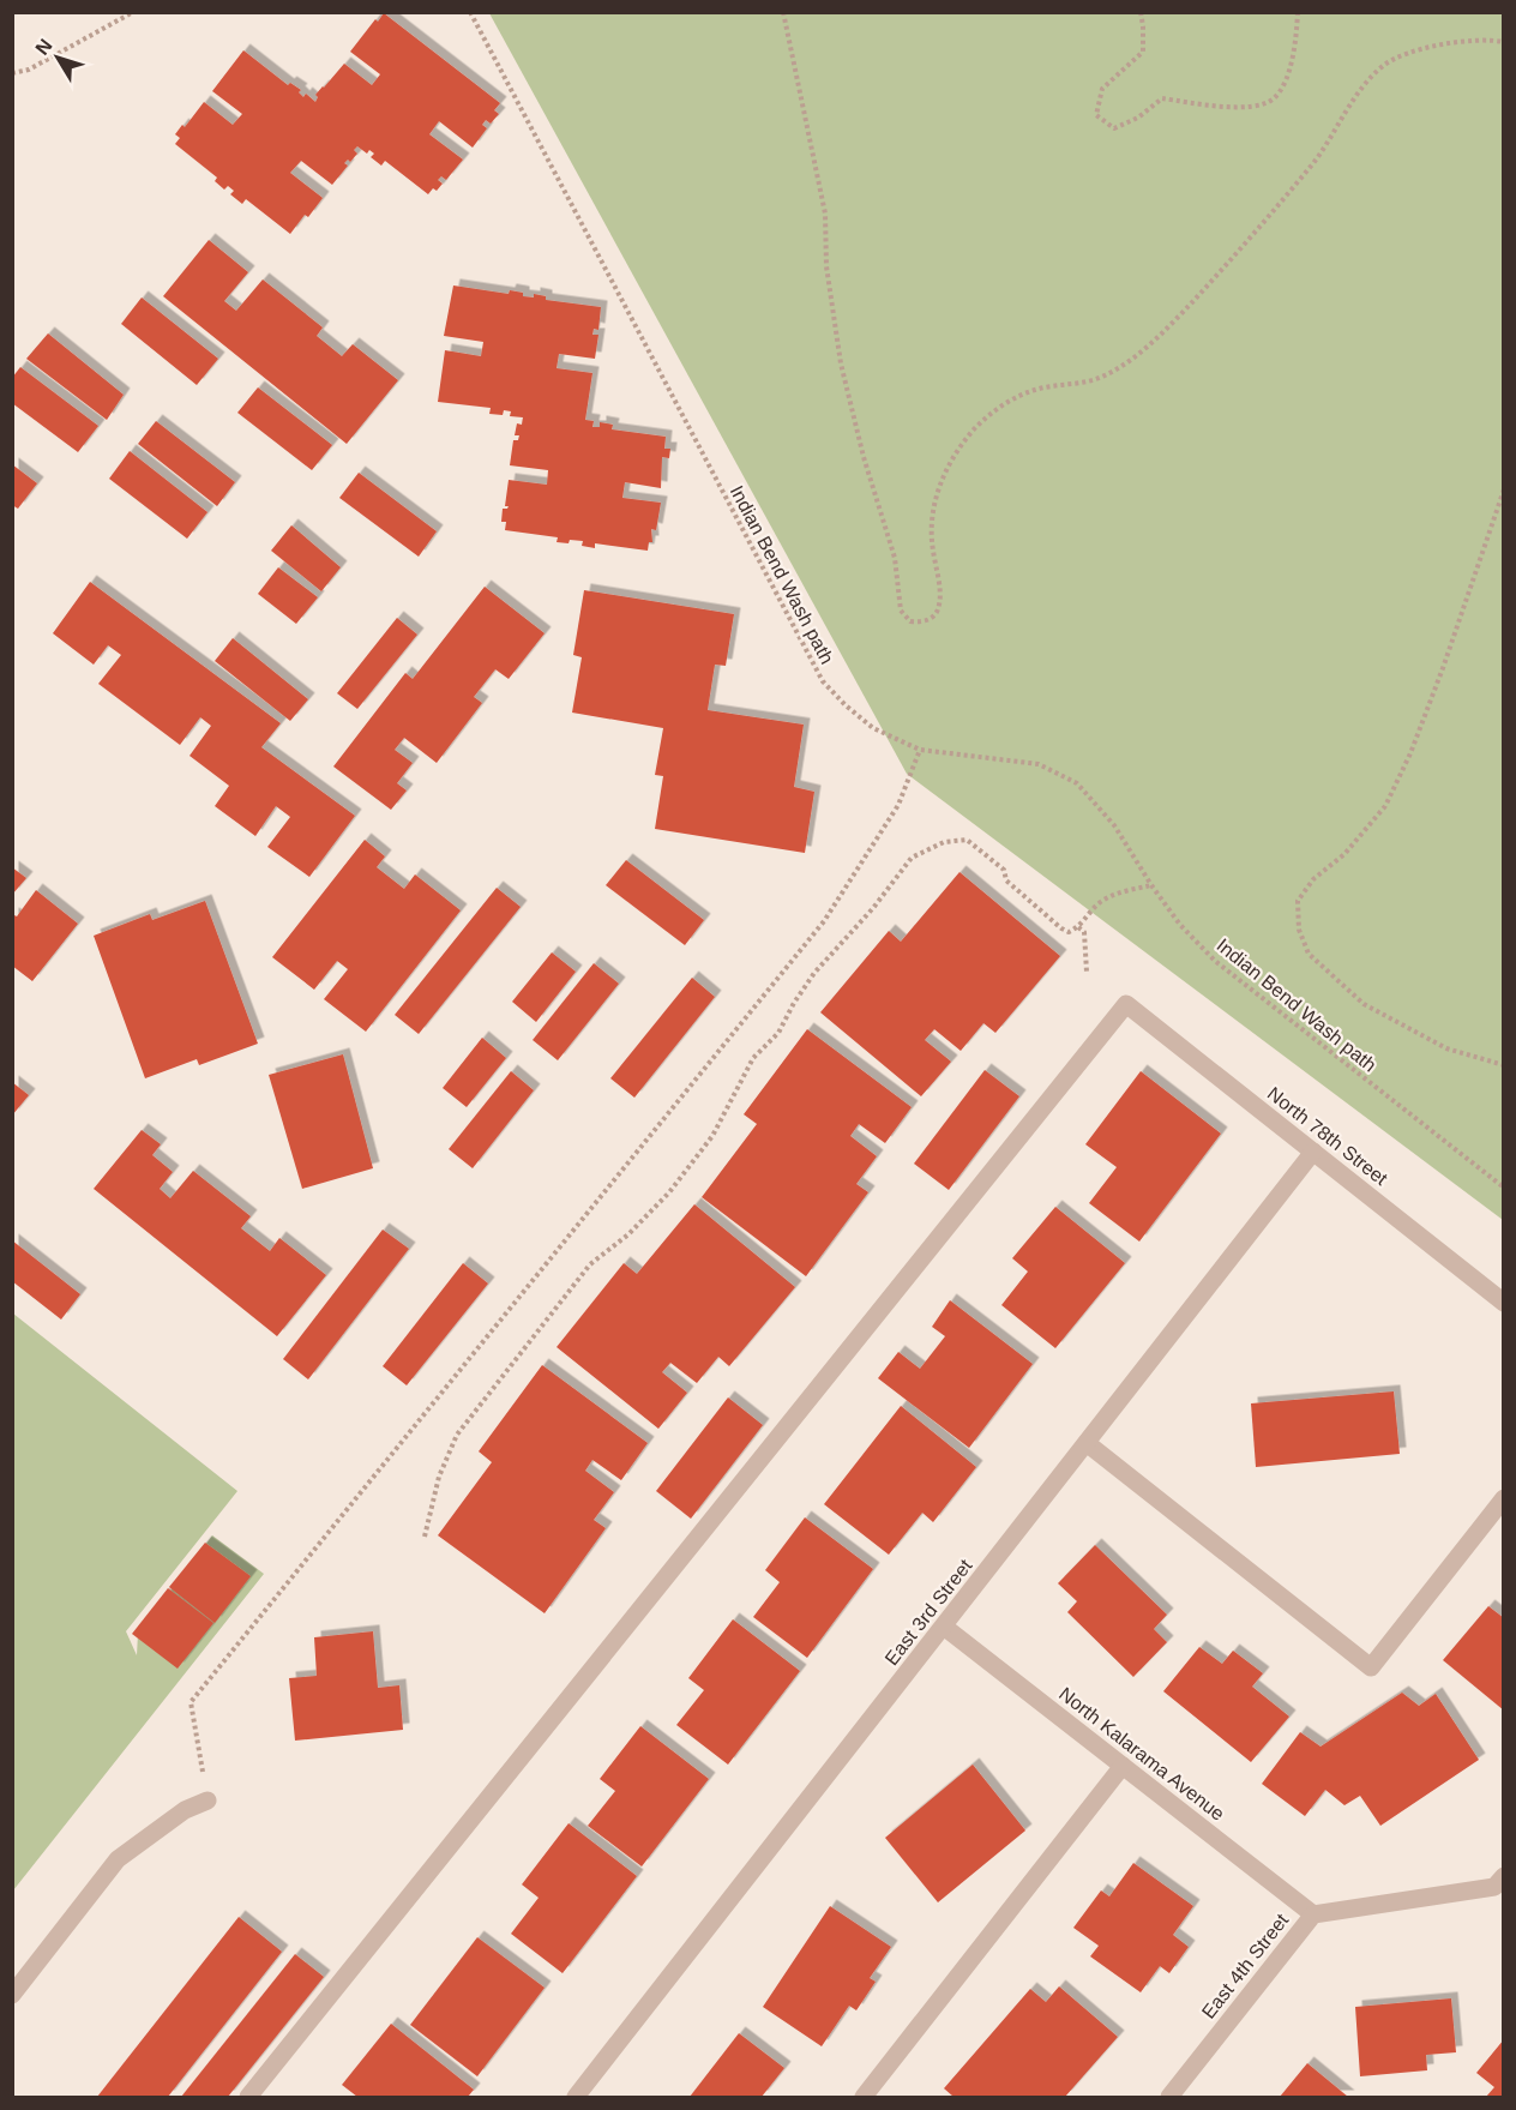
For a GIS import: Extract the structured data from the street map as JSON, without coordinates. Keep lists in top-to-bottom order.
{
  "streets": {
    "street": [
      "North 78th Street",
      "East 3rd Street",
      "North Kalarama Avenue",
      "East 4th Street"
    ],
    "path": ["Indian Bend Wash path"]
  },
  "crossings": [
    ["North 78th Street", "East 3rd Street"],
    ["East 3rd Street", "North Kalarama Avenue"],
    ["North Kalarama Avenue", "East 4th Street"]
  ],
  "north": "top left"
}
